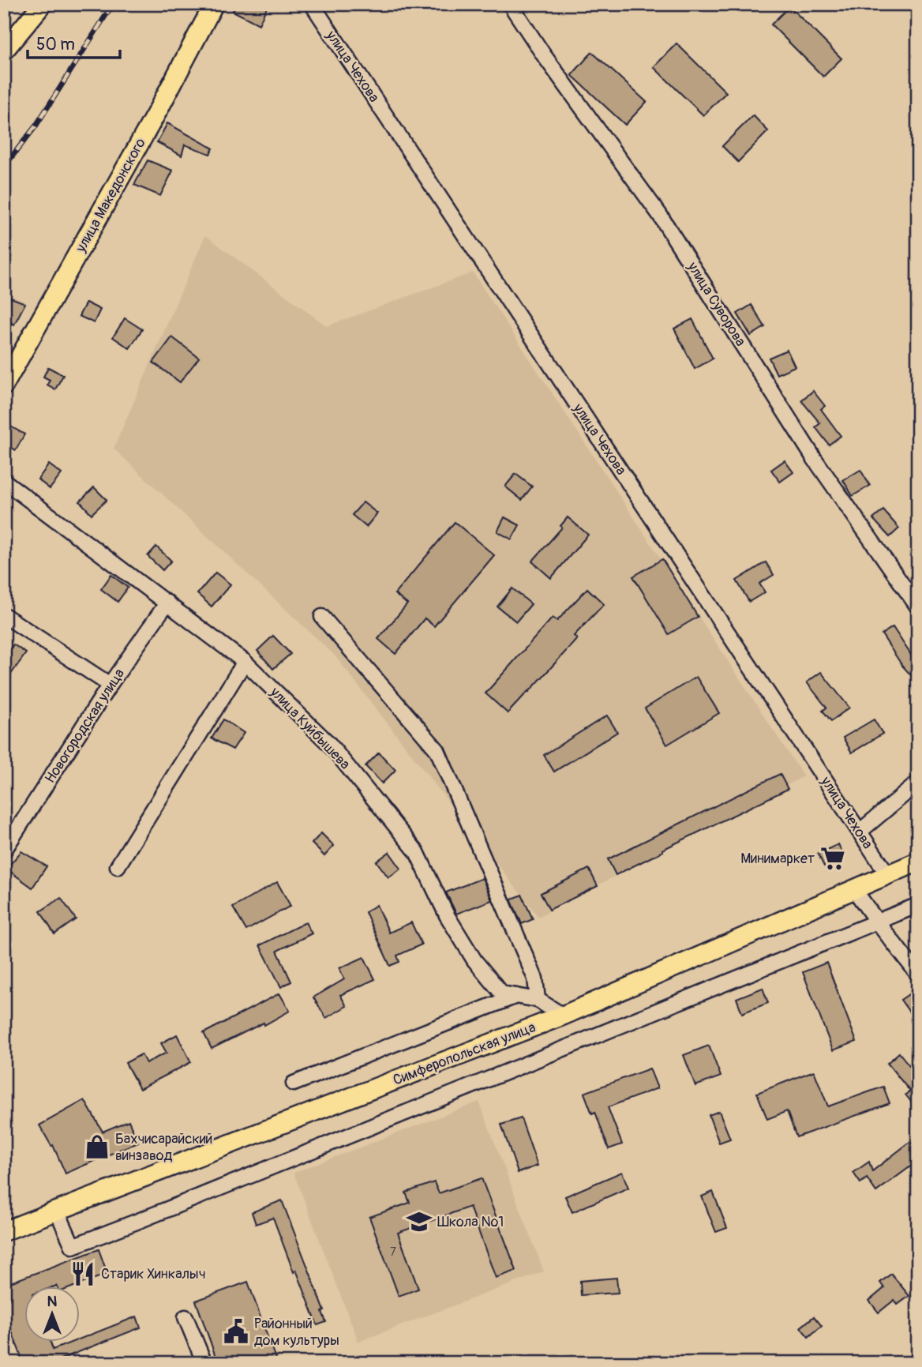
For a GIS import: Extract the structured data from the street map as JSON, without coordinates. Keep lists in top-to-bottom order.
{
  "streets": {
    "main road": ["улица Македонского", "Симферопольская улица"],
    "street": [
      "улица Чехова",
      "улица Суворова",
      "Новогородская улица",
      "улица Куйбышева"
    ]
  },
  "crossings": [
    ["улица Чехова", "Симферопольская улица"],
    ["Новогородская улица", "улица Куйбышева"],
    ["улица Куйбышева", "Симферопольская улица"]
  ],
  "places": {
    "supermarket": ["Минимаркет"],
    "shop": ["Бахчисарайский винзавод"],
    "school or university": ["Школа №1"],
    "restaurant": ["Старик Хинкалыч"],
    "public building": ["Районный дом культуры"]
  },
  "house_numbers": ["7"],
  "scale_bar": "50 m",
  "north": "top"
}
